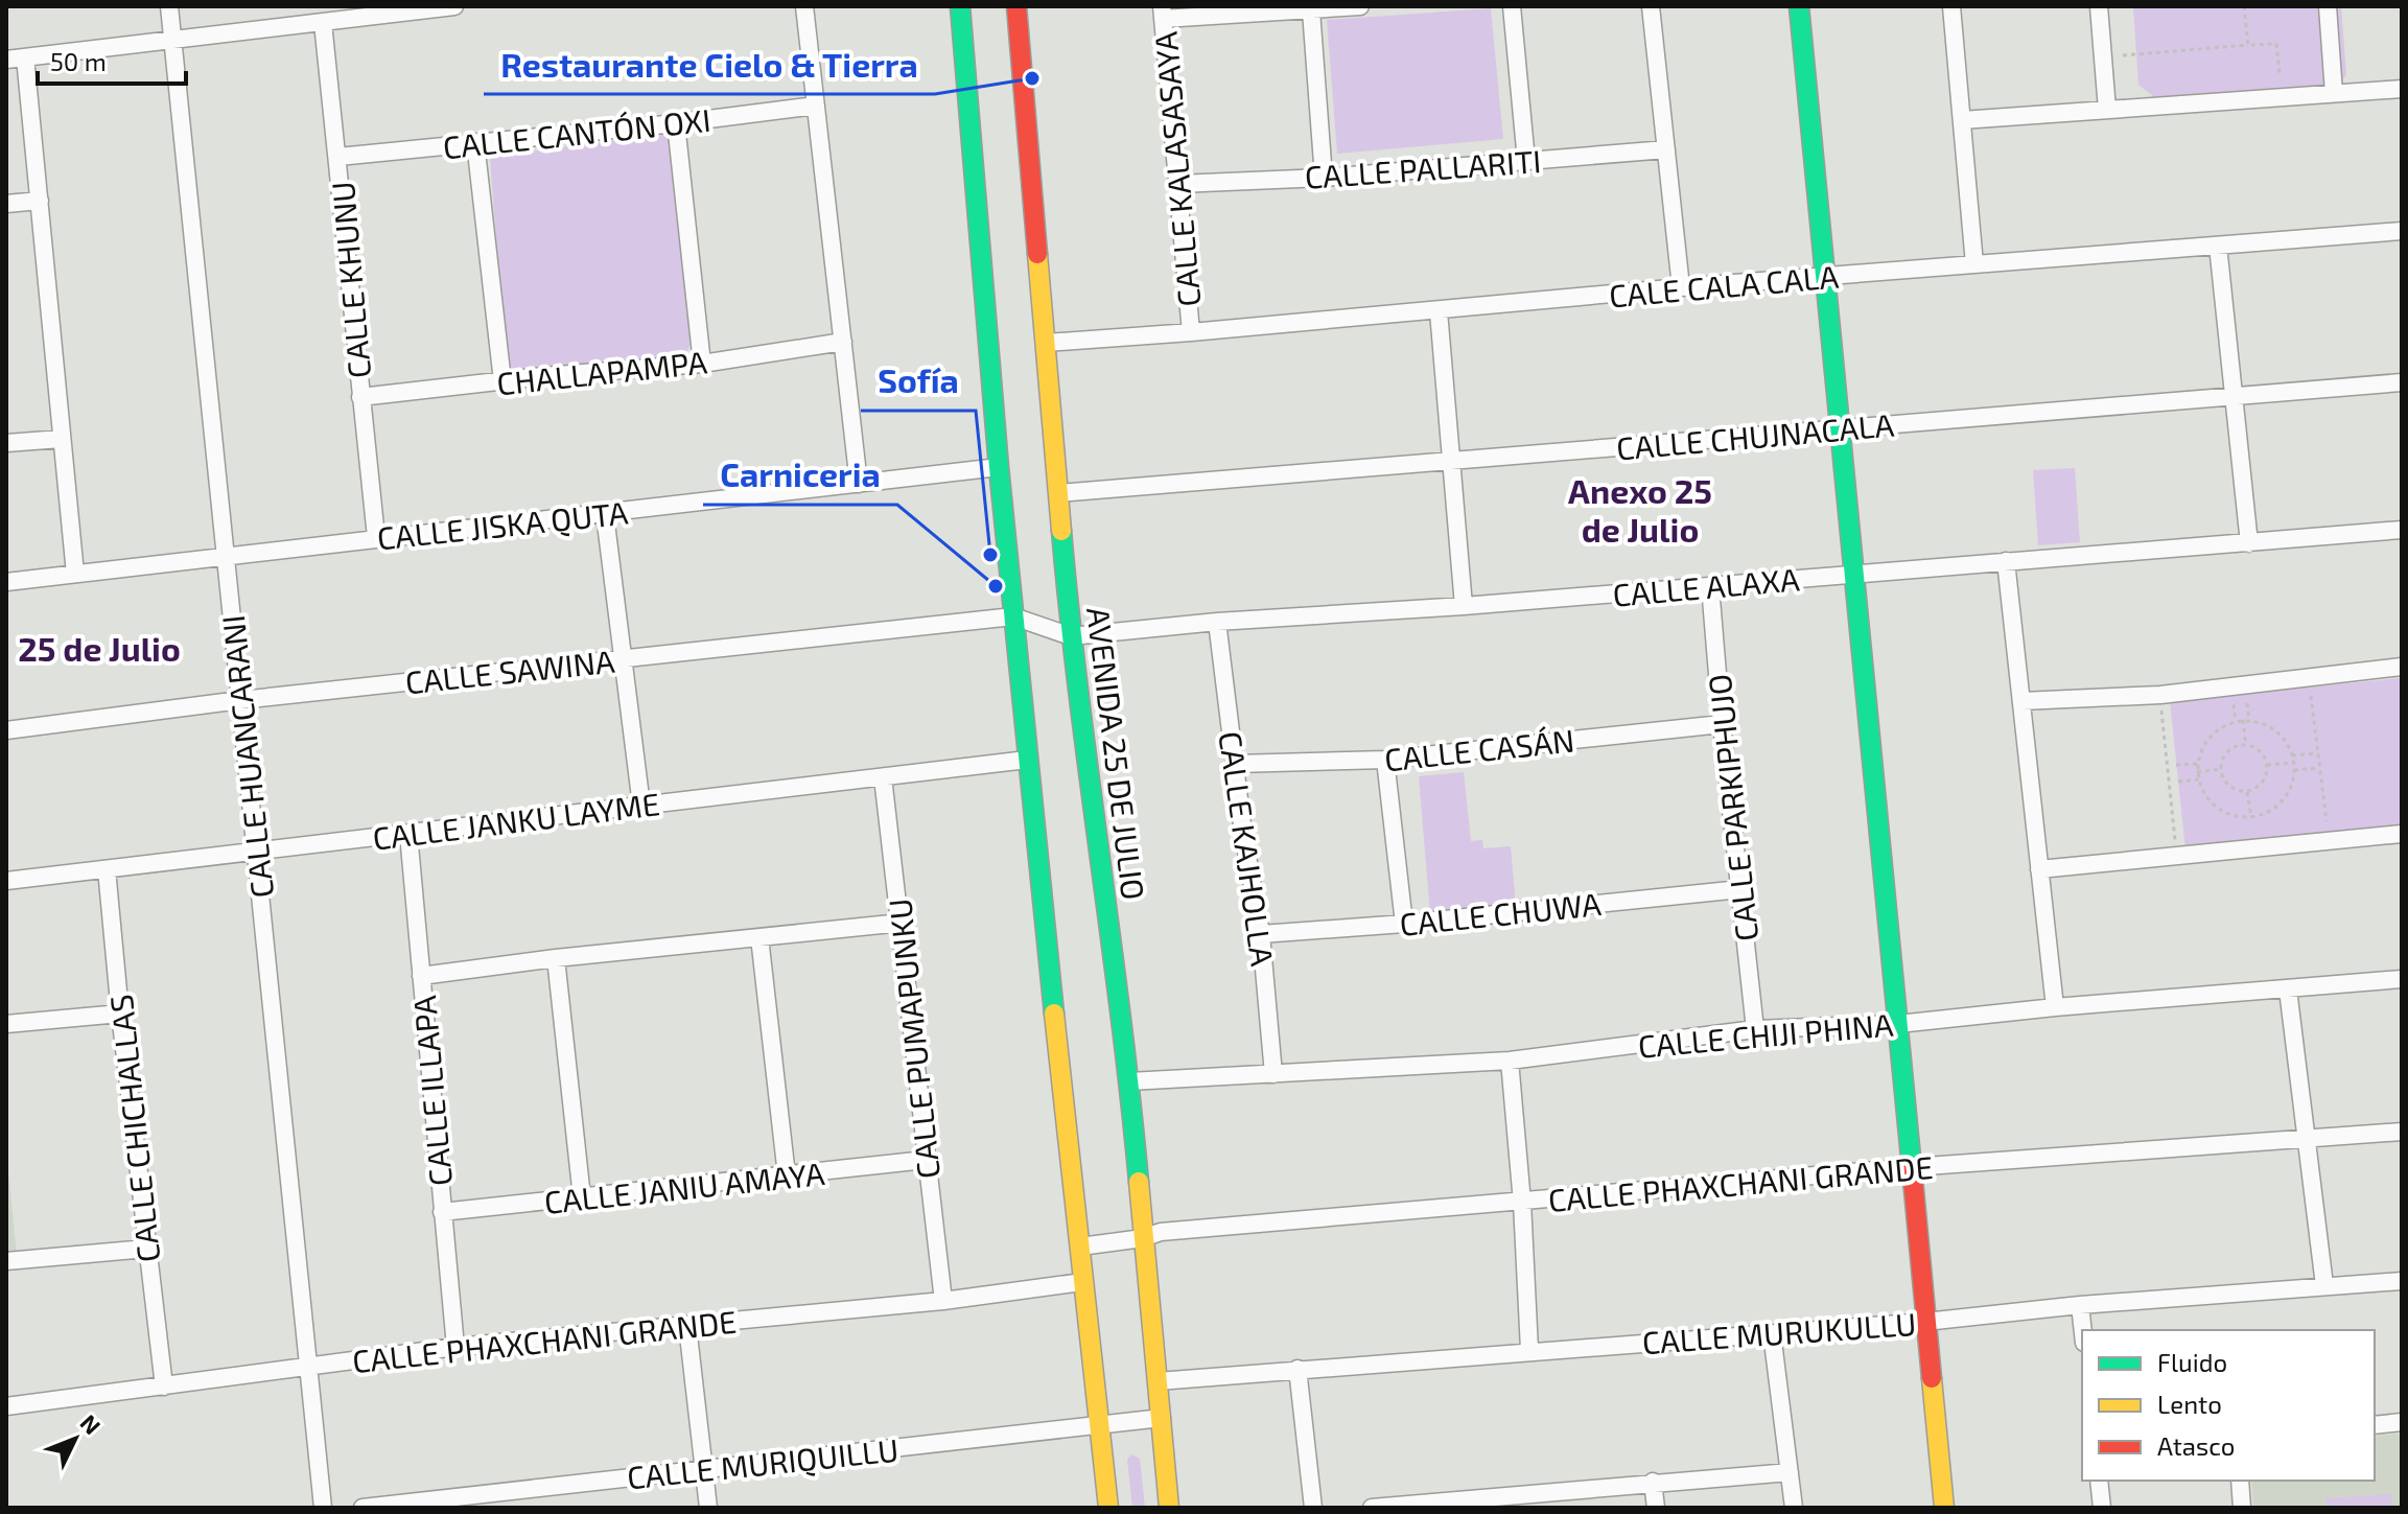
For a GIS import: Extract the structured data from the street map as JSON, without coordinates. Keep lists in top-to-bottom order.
{
  "streets": {
    "main road": ["AVENIDA 25 DE JULIO"],
    "street": [
      "CALLE CANTÓN OXI",
      "CALLE PALLARITI",
      "CALLE KALASASAYA",
      "CALLE KHUNU",
      "CALE CALA CALA",
      "CHALLAPAMPA",
      "CALLE CHUJNACALA",
      "CALLE JISKA QUTA",
      "CALLE ALAXA",
      "CALLE SAWINA",
      "CALLE CASÁN",
      "CALLE HUANCARANI",
      "CALLE PARKIPHUJO",
      "CALLE JANKU LAYME",
      "CALLE KAJHOLLA",
      "CALLE CHUWA",
      "CALLE CHIJI PHINA",
      "CALLE PUMAPUNKU",
      "CALLE ILLAPA",
      "CALLE CHICHALLAS",
      "CALLE PHAXCHANI GRANDE",
      "CALLE JANIU AMAYA",
      "CALLE MURUKULLU",
      "CALLE MURIQUILLU"
    ]
  },
  "crossings": [
    ["CALLE CANTÓN OXI", "CALLE KHUNU"],
    ["CALLE PALLARITI", "CALLE KALASASAYA"],
    ["CALLE KALASASAYA", "CALE CALA CALA"],
    ["CALLE KHUNU", "CHALLAPAMPA"],
    ["CALLE KHUNU", "CALLE JISKA QUTA"],
    ["CALE CALA CALA", "AVENIDA 25 DE JULIO"],
    ["CALLE CHUJNACALA", "AVENIDA 25 DE JULIO"],
    ["CALLE JISKA QUTA", "CALLE HUANCARANI"],
    ["CALLE ALAXA", "CALLE SAWINA"],
    ["CALLE ALAXA", "AVENIDA 25 DE JULIO"],
    ["CALLE ALAXA", "CALLE PARKIPHUJO"],
    ["CALLE ALAXA", "CALLE KAJHOLLA"],
    ["CALLE SAWINA", "CALLE HUANCARANI"],
    ["CALLE CASÁN", "CALLE PARKIPHUJO"],
    ["CALLE CASÁN", "CALLE KAJHOLLA"],
    ["AVENIDA 25 DE JULIO", "CALLE CHIJI PHINA"],
    ["AVENIDA 25 DE JULIO", "CALLE PHAXCHANI GRANDE"],
    ["AVENIDA 25 DE JULIO", "CALLE MURUKULLU"],
    ["AVENIDA 25 DE JULIO", "CALLE MURIQUILLU"],
    ["CALLE HUANCARANI", "CALLE JANKU LAYME"],
    ["CALLE HUANCARANI", "CALLE PHAXCHANI GRANDE"],
    ["CALLE PARKIPHUJO", "CALLE CHUWA"],
    ["CALLE PARKIPHUJO", "CALLE CHIJI PHINA"],
    ["CALLE JANKU LAYME", "CALLE PUMAPUNKU"],
    ["CALLE JANKU LAYME", "CALLE ILLAPA"],
    ["CALLE JANKU LAYME", "CALLE CHICHALLAS"],
    ["CALLE KAJHOLLA", "CALLE CHUWA"],
    ["CALLE KAJHOLLA", "CALLE CHIJI PHINA"],
    ["CALLE PUMAPUNKU", "CALLE PHAXCHANI GRANDE"],
    ["CALLE PUMAPUNKU", "CALLE JANIU AMAYA"],
    ["CALLE ILLAPA", "CALLE PHAXCHANI GRANDE"],
    ["CALLE ILLAPA", "CALLE JANIU AMAYA"],
    ["CALLE CHICHALLAS", "CALLE PHAXCHANI GRANDE"]
  ],
  "districts": ["Anexo 25 de Julio", "25 de Julio"],
  "places": ["Restaurante Cielo & Tierra", "Sofía", "Carniceria"],
  "legend": ["Fluido", "Lento", "Atasco"],
  "scale_bar": "50 m",
  "north": "top right"
}
